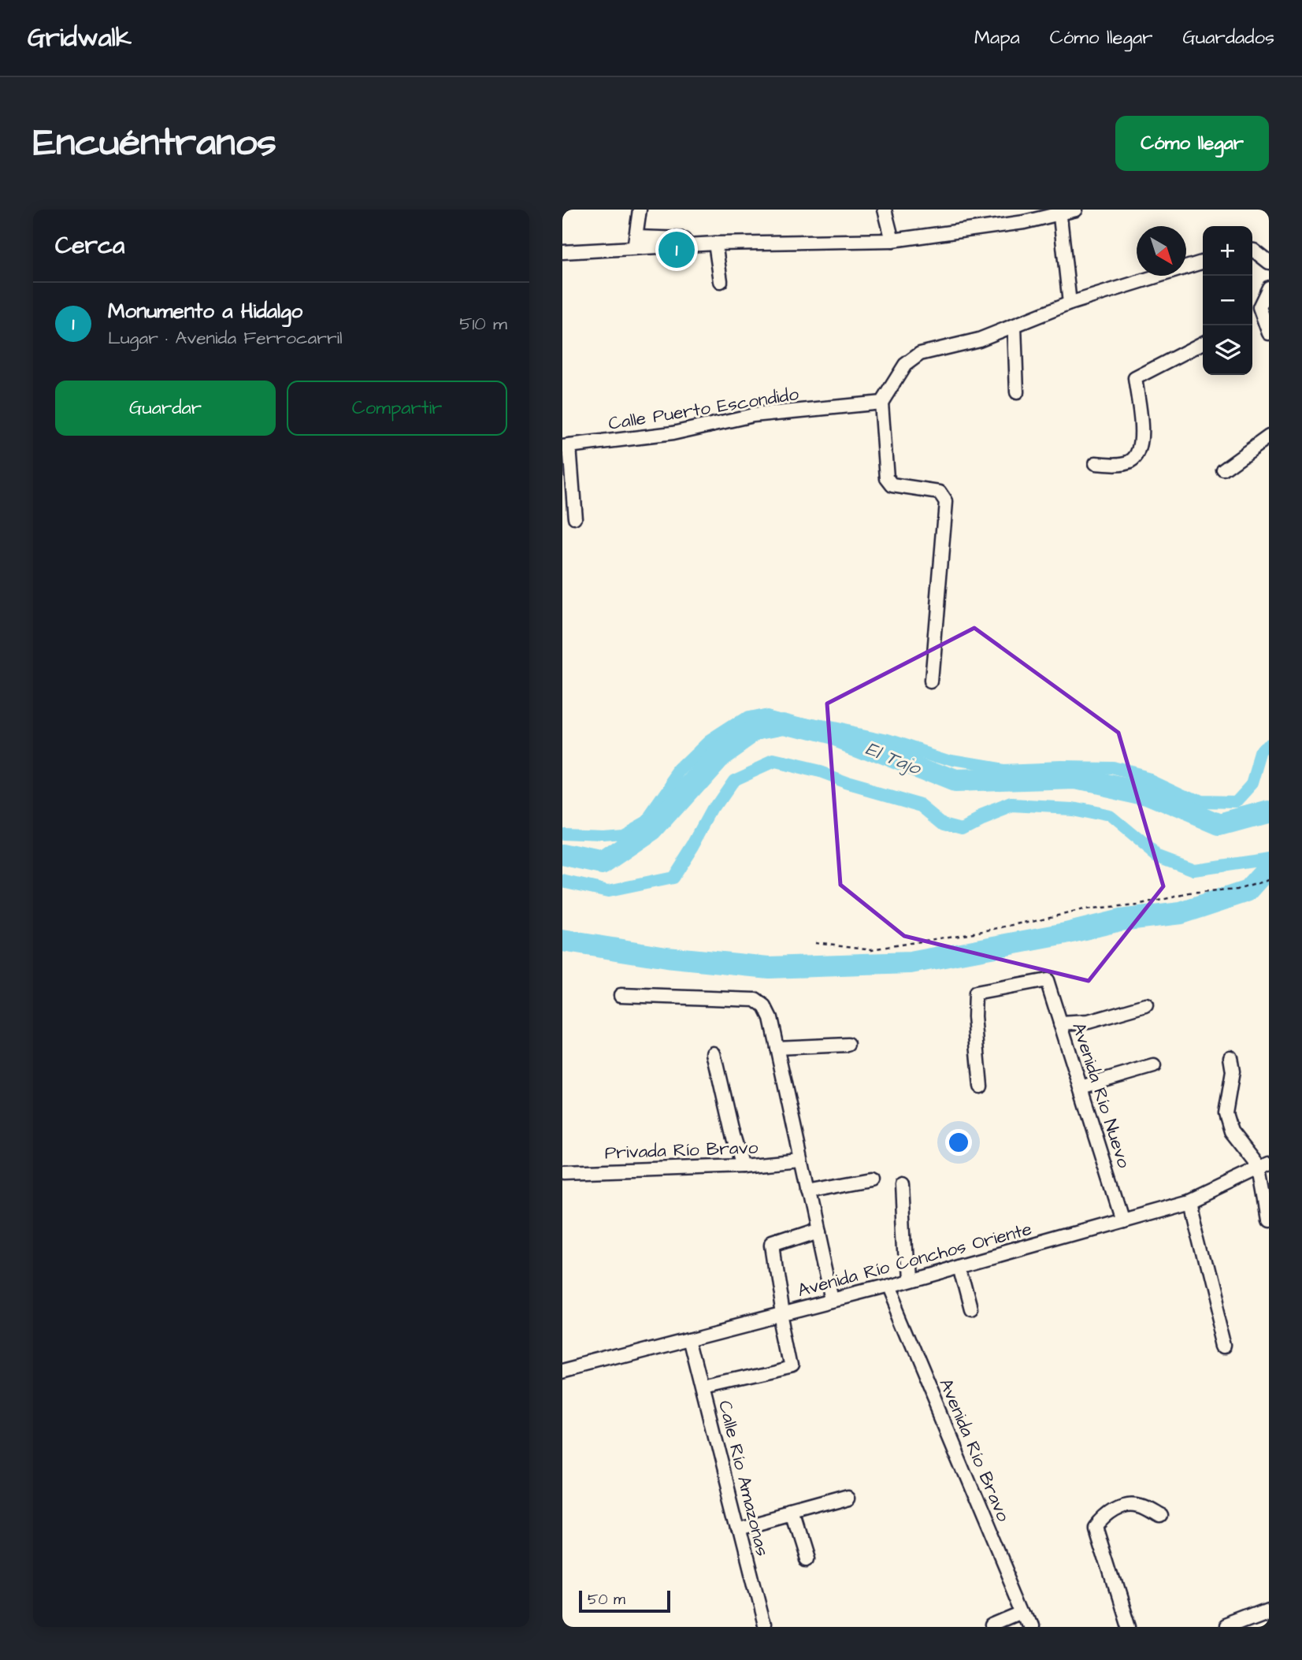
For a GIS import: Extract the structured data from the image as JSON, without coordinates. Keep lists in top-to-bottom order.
{
  "streets": {
    "street": [
      "Calle Puerto Escondido",
      "Avenida Río Nuevo",
      "Privada Río Bravo",
      "Avenida Río Conchos Oriente",
      "Avenida Río Bravo",
      "Calle Río Amazonas"
    ]
  },
  "crossings": [
    ["Avenida Río Nuevo", "Avenida Río Conchos Oriente"],
    ["Avenida Río Conchos Oriente", "Avenida Río Bravo"],
    ["Avenida Río Conchos Oriente", "Calle Río Amazonas"]
  ],
  "water": ["El Tajo"],
  "scale_bar": "50 m",
  "north": "bottom right",
  "page": {
    "header": "Gridwalk",
    "nav": ["Mapa", "Cómo llegar", "Guardados"],
    "buttons": [
      "Cómo llegar",
      ["Guardar", "Compartir"]
    ],
    "title": "Encuéntranos",
    "heading": "Cerca",
    "map_buttons": ["+", "−"],
    "pins": "1",
    "list": [
      {
        "mark": "1",
        "name": "Monumento a Hidalgo",
        "note": "Lugar · Avenida Ferrocarril",
        "value": "510 m"
      }
    ],
    "scale": "50 m"
  }
}
